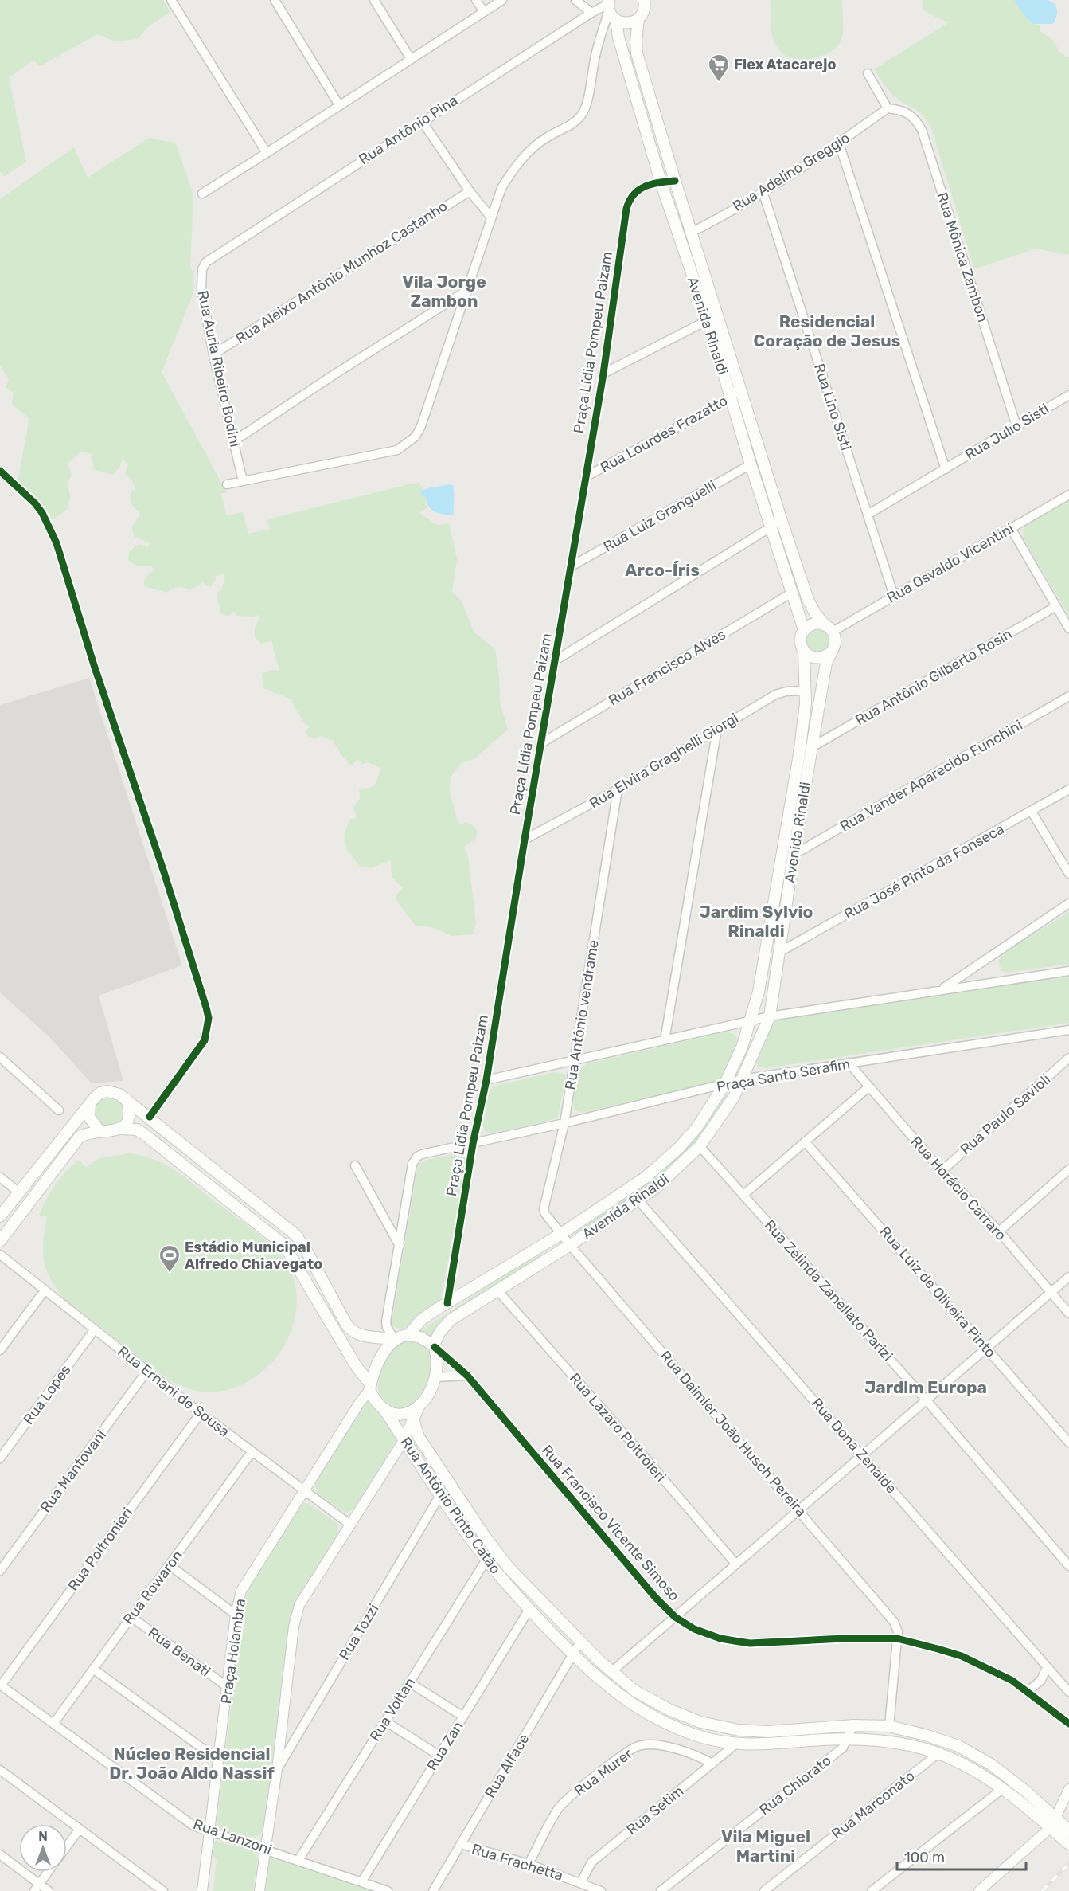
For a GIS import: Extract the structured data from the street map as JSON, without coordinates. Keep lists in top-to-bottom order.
{
  "streets": {
    "main road": ["Avenida Rinaldi", "Rua Antônio Pinto Catão"],
    "street": [
      "Rua Antônio Pina",
      "Rua Adelino Greggio",
      "Rua Mônica Zambon",
      "Rua Aleixo Antônio Munhoz Castanho",
      "Praça Lídia Pompeu Paizam",
      "Rua Auria Ribeiro Bodini",
      "Rua Lino Sisti",
      "Rua Julio Sisti",
      "Rua Lourdes Frazatto",
      "Rua Luiz Granguelli",
      "Rua Osvaldo Vicentini",
      "Rua Francisco Alves",
      "Rua Antônio Gilberto Rosin",
      "Rua Elvira Graghelli Giorgi",
      "Rua Vander Aparecido Funchini",
      "Rua José Pinto da Fonseca",
      "Rua Antônio vendrame",
      "Praça Santo Serafim",
      "Rua Paulo Savioli",
      "Rua Horácio Carraro",
      "Rua Zelinda Zanellato Parizi",
      "Rua Luiz de Oliveira Pinto",
      "Rua Ernani de Sousa",
      "Rua Lopes",
      "Rua Lazaro Poltroieri",
      "Rua Daimler João Husch Pereira",
      "Rua Dona Zenaide",
      "Rua Mantovani",
      "Rua Francisco Vicente Simoso",
      "Rua Poltronieri",
      "Rua Rowaron",
      "Rua Tozzi",
      "Praça Holambra",
      "Rua Benati",
      "Rua Voltan",
      "Rua Zan",
      "Rua Alface",
      "Rua Murer",
      "Rua Chiorato",
      "Rua Marconato",
      "Rua Setim",
      "Rua Lanzoni",
      "Rua Frachetta"
    ]
  },
  "crossings": [
    ["Rua Antônio Pina", "Rua Auria Ribeiro Bodini"],
    ["Rua Adelino Greggio", "Rua Mônica Zambon"],
    ["Rua Adelino Greggio", "Avenida Rinaldi"],
    ["Rua Adelino Greggio", "Rua Lino Sisti"],
    ["Rua Mônica Zambon", "Rua Julio Sisti"],
    ["Rua Aleixo Antônio Munhoz Castanho", "Rua Auria Ribeiro Bodini"],
    ["Avenida Rinaldi", "Praça Lídia Pompeu Paizam"],
    ["Avenida Rinaldi", "Rua Lourdes Frazatto"],
    ["Avenida Rinaldi", "Rua Luiz Granguelli"],
    ["Avenida Rinaldi", "Rua Osvaldo Vicentini"],
    ["Avenida Rinaldi", "Rua Francisco Alves"],
    ["Avenida Rinaldi", "Rua Antônio Gilberto Rosin"],
    ["Avenida Rinaldi", "Rua Elvira Graghelli Giorgi"],
    ["Avenida Rinaldi", "Rua Vander Aparecido Funchini"],
    ["Avenida Rinaldi", "Rua José Pinto da Fonseca"],
    ["Avenida Rinaldi", "Rua Antônio vendrame"],
    ["Avenida Rinaldi", "Praça Santo Serafim"],
    ["Avenida Rinaldi", "Rua Zelinda Zanellato Parizi"],
    ["Avenida Rinaldi", "Rua Lazaro Poltroieri"],
    ["Avenida Rinaldi", "Rua Daimler João Husch Pereira"],
    ["Avenida Rinaldi", "Rua Dona Zenaide"],
    ["Avenida Rinaldi", "Rua Antônio Pinto Catão"],
    ["Avenida Rinaldi", "Rua Francisco Vicente Simoso"],
    ["Avenida Rinaldi", "Praça Holambra"],
    ["Praça Lídia Pompeu Paizam", "Rua Lourdes Frazatto"],
    ["Praça Lídia Pompeu Paizam", "Rua Luiz Granguelli"],
    ["Praça Lídia Pompeu Paizam", "Rua Francisco Alves"],
    ["Praça Lídia Pompeu Paizam", "Rua Elvira Graghelli Giorgi"],
    ["Praça Lídia Pompeu Paizam", "Praça Santo Serafim"],
    ["Rua Lino Sisti", "Rua Julio Sisti"],
    ["Rua Lino Sisti", "Rua Osvaldo Vicentini"],
    ["Rua Elvira Graghelli Giorgi", "Rua Antônio vendrame"],
    ["Rua Antônio vendrame", "Praça Santo Serafim"],
    ["Rua Antônio vendrame", "Rua Daimler João Husch Pereira"],
    ["Praça Santo Serafim", "Rua Horácio Carraro"],
    ["Rua Paulo Savioli", "Rua Horácio Carraro"],
    ["Rua Ernani de Sousa", "Rua Lopes"],
    ["Rua Ernani de Sousa", "Rua Mantovani"],
    ["Rua Ernani de Sousa", "Rua Poltronieri"],
    ["Rua Ernani de Sousa", "Rua Rowaron"],
    ["Rua Ernani de Sousa", "Praça Holambra"],
    ["Rua Daimler João Husch Pereira", "Rua Francisco Vicente Simoso"],
    ["Rua Antônio Pinto Catão", "Rua Francisco Vicente Simoso"],
    ["Rua Antônio Pinto Catão", "Rua Tozzi"],
    ["Rua Antônio Pinto Catão", "Praça Holambra"],
    ["Rua Antônio Pinto Catão", "Rua Voltan"],
    ["Rua Antônio Pinto Catão", "Rua Zan"],
    ["Rua Antônio Pinto Catão", "Rua Alface"],
    ["Rua Antônio Pinto Catão", "Rua Chiorato"],
    ["Rua Antônio Pinto Catão", "Rua Marconato"],
    ["Rua Antônio Pinto Catão", "Rua Setim"],
    ["Rua Francisco Vicente Simoso", "Praça Holambra"],
    ["Rua Poltronieri", "Rua Lanzoni"],
    ["Rua Rowaron", "Rua Benati"],
    ["Rua Rowaron", "Rua Lanzoni"],
    ["Praça Holambra", "Rua Benati"],
    ["Praça Holambra", "Rua Lanzoni"],
    ["Rua Voltan", "Rua Lanzoni"],
    ["Rua Zan", "Rua Lanzoni"],
    ["Rua Alface", "Rua Frachetta"],
    ["Rua Murer", "Rua Setim"],
    ["Rua Murer", "Rua Frachetta"],
    ["Rua Setim", "Rua Frachetta"]
  ],
  "districts": [
    "Vila Jorge Zambon",
    "Residencial Coração de Jesus",
    "Arco-Íris",
    "Jardim Sylvio Rinaldi",
    "Jardim Europa",
    "Núcleo Residencial Dr. João Aldo Nassif",
    "Vila Miguel Martini"
  ],
  "places": {
    "supermarket": ["Flex Atacarejo"],
    "sports": ["Estádio Municipal Alfredo Chiavegato"]
  },
  "scale_bar": "100 m",
  "north": "top"
}
